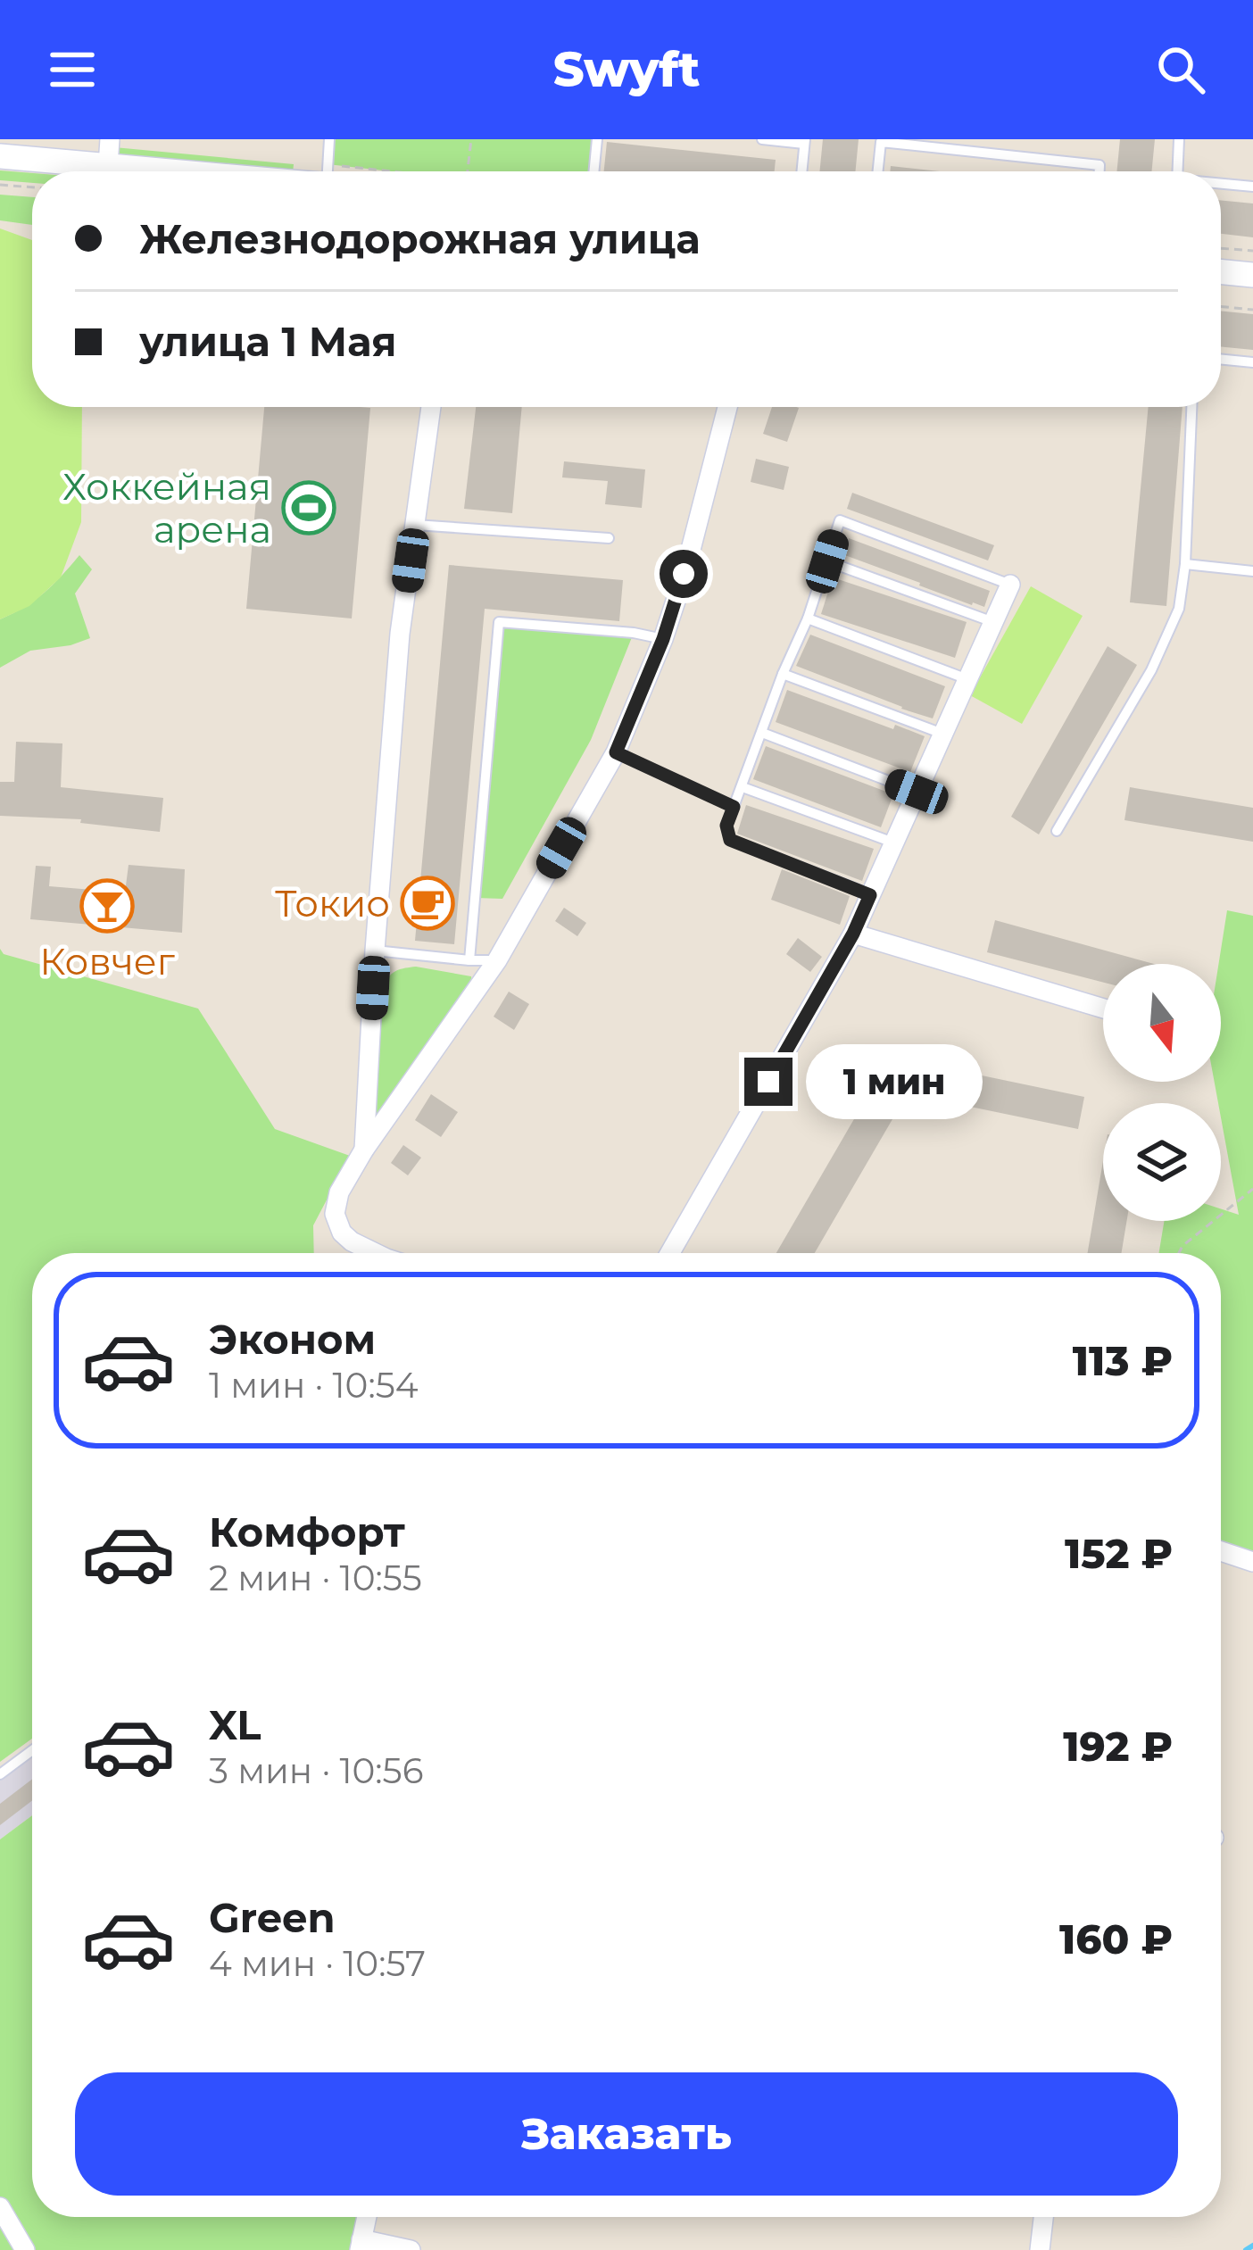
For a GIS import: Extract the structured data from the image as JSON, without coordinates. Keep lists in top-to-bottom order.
{
  "places": {
    "sports": ["Хоккейная арена"],
    "cafe": ["Токио"],
    "bar": ["Ковчег"]
  },
  "north": "bottom",
  "page": {
    "header": "Swyft",
    "banner": ["Железнодорожная улица", "улица 1 Мая"],
    "bubble": "1 мин",
    "list": [
      {
        "name": "Эконом",
        "note": "1 мин · 10:54",
        "value": "113 ₽"
      },
      {
        "name": "Комфорт",
        "note": "2 мин · 10:55",
        "value": "152 ₽"
      },
      {
        "name": "XL",
        "note": "3 мин · 10:56",
        "value": "192 ₽"
      },
      {
        "name": "Green",
        "note": "4 мин · 10:57",
        "value": "160 ₽"
      }
    ],
    "buttons": "Заказать"
  }
}
